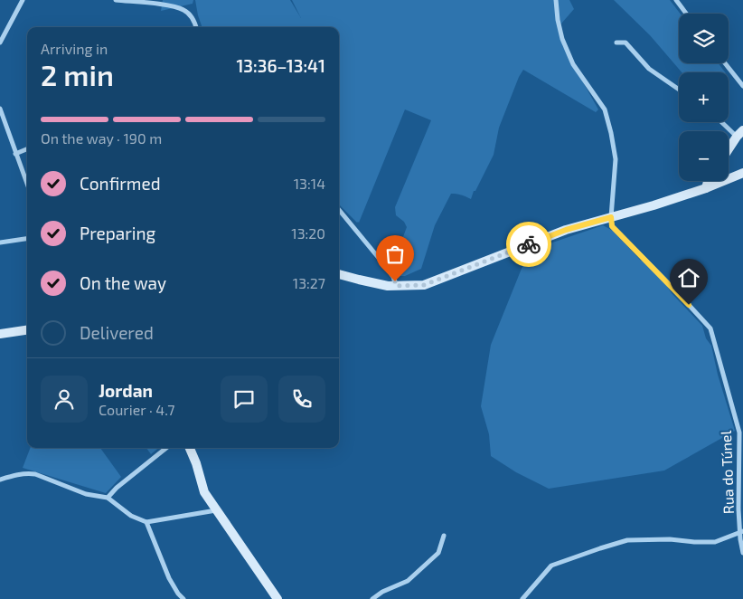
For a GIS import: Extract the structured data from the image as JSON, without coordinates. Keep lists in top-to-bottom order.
{
  "streets": {
    "street": ["Rua do Túnel"]
  },
  "page": {
    "map_buttons": ["+", "−"],
    "heading": ["2 min", "Arriving in", "13:36–13:41"],
    "panel": ["Jordan", "Courier · 4.7"],
    "bar": "On the way · 190 m",
    "list": [
      ["Confirmed", "13:14"],
      ["Preparing", "13:20"],
      ["On the way", "13:27"],
      "Delivered"
    ]
  }
}
